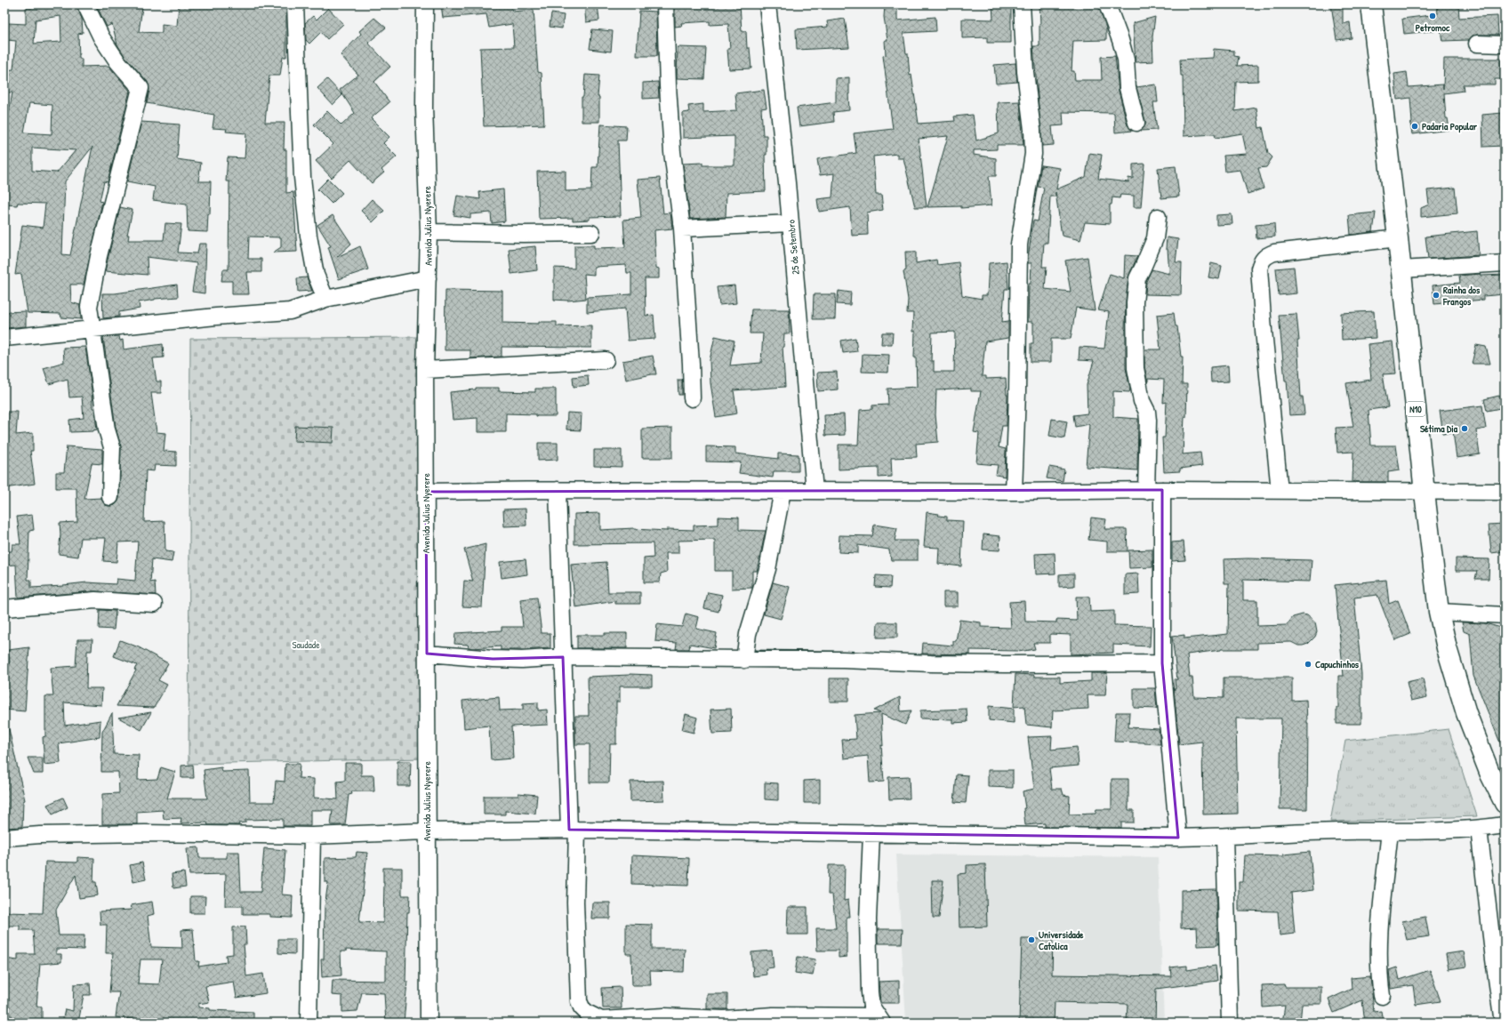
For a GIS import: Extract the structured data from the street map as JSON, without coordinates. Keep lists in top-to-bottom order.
{
  "streets": {
    "main road": ["N10"],
    "street": ["Avenida Julius Nyerere", "25 de Setembro"]
  },
  "parks": ["Saudade"],
  "places": [
    "Petromoc",
    "Padaria Popular",
    "Rainha dos Frangos",
    "Sétima Dia",
    "Capuchinhos",
    "Universidade Catolica"
  ]
}
